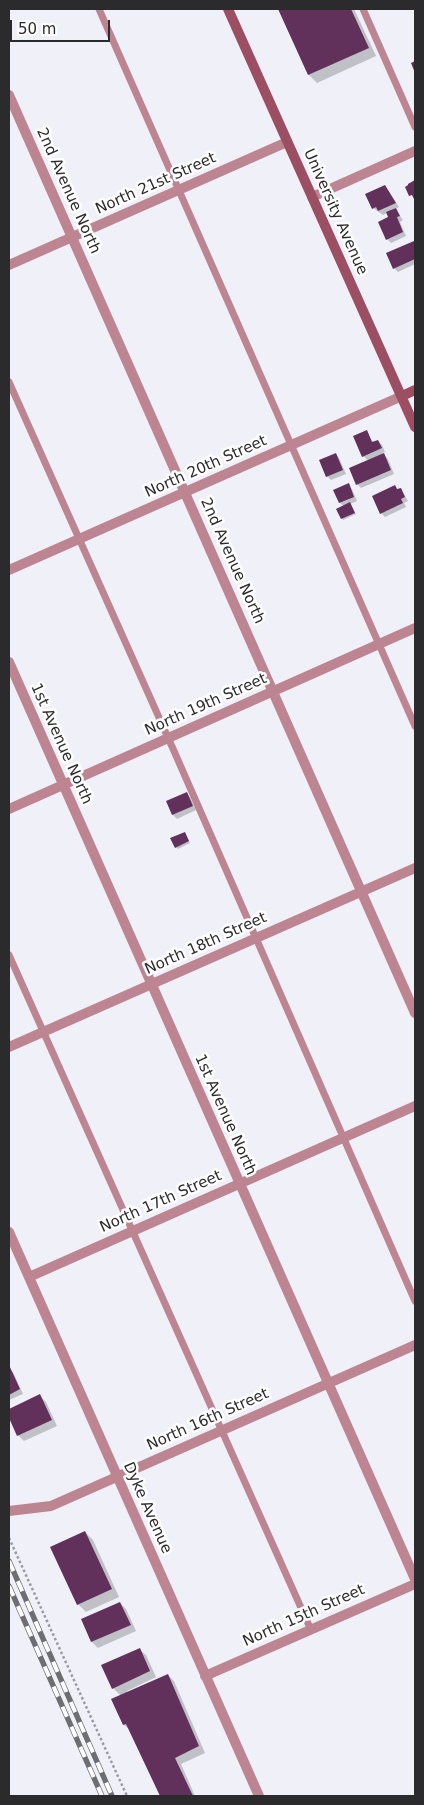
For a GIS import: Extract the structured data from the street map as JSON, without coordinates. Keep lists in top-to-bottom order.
{
  "streets": {
    "street": [
      "North 21st Street",
      "2nd Avenue North",
      "University Avenue",
      "North 20th Street",
      "North 19th Street",
      "1st Avenue North",
      "North 18th Street",
      "North 17th Street",
      "North 16th Street",
      "Dyke Avenue",
      "North 15th Street"
    ]
  },
  "crossings": [
    ["North 21st Street", "2nd Avenue North"],
    ["North 21st Street", "University Avenue"],
    ["2nd Avenue North", "North 20th Street"],
    ["2nd Avenue North", "North 19th Street"],
    ["2nd Avenue North", "North 18th Street"],
    ["University Avenue", "North 20th Street"],
    ["North 19th Street", "1st Avenue North"],
    ["1st Avenue North", "North 18th Street"],
    ["1st Avenue North", "North 17th Street"],
    ["1st Avenue North", "North 16th Street"],
    ["North 17th Street", "Dyke Avenue"],
    ["North 16th Street", "Dyke Avenue"],
    ["Dyke Avenue", "North 15th Street"]
  ],
  "scale_bar": "50 m"
}
